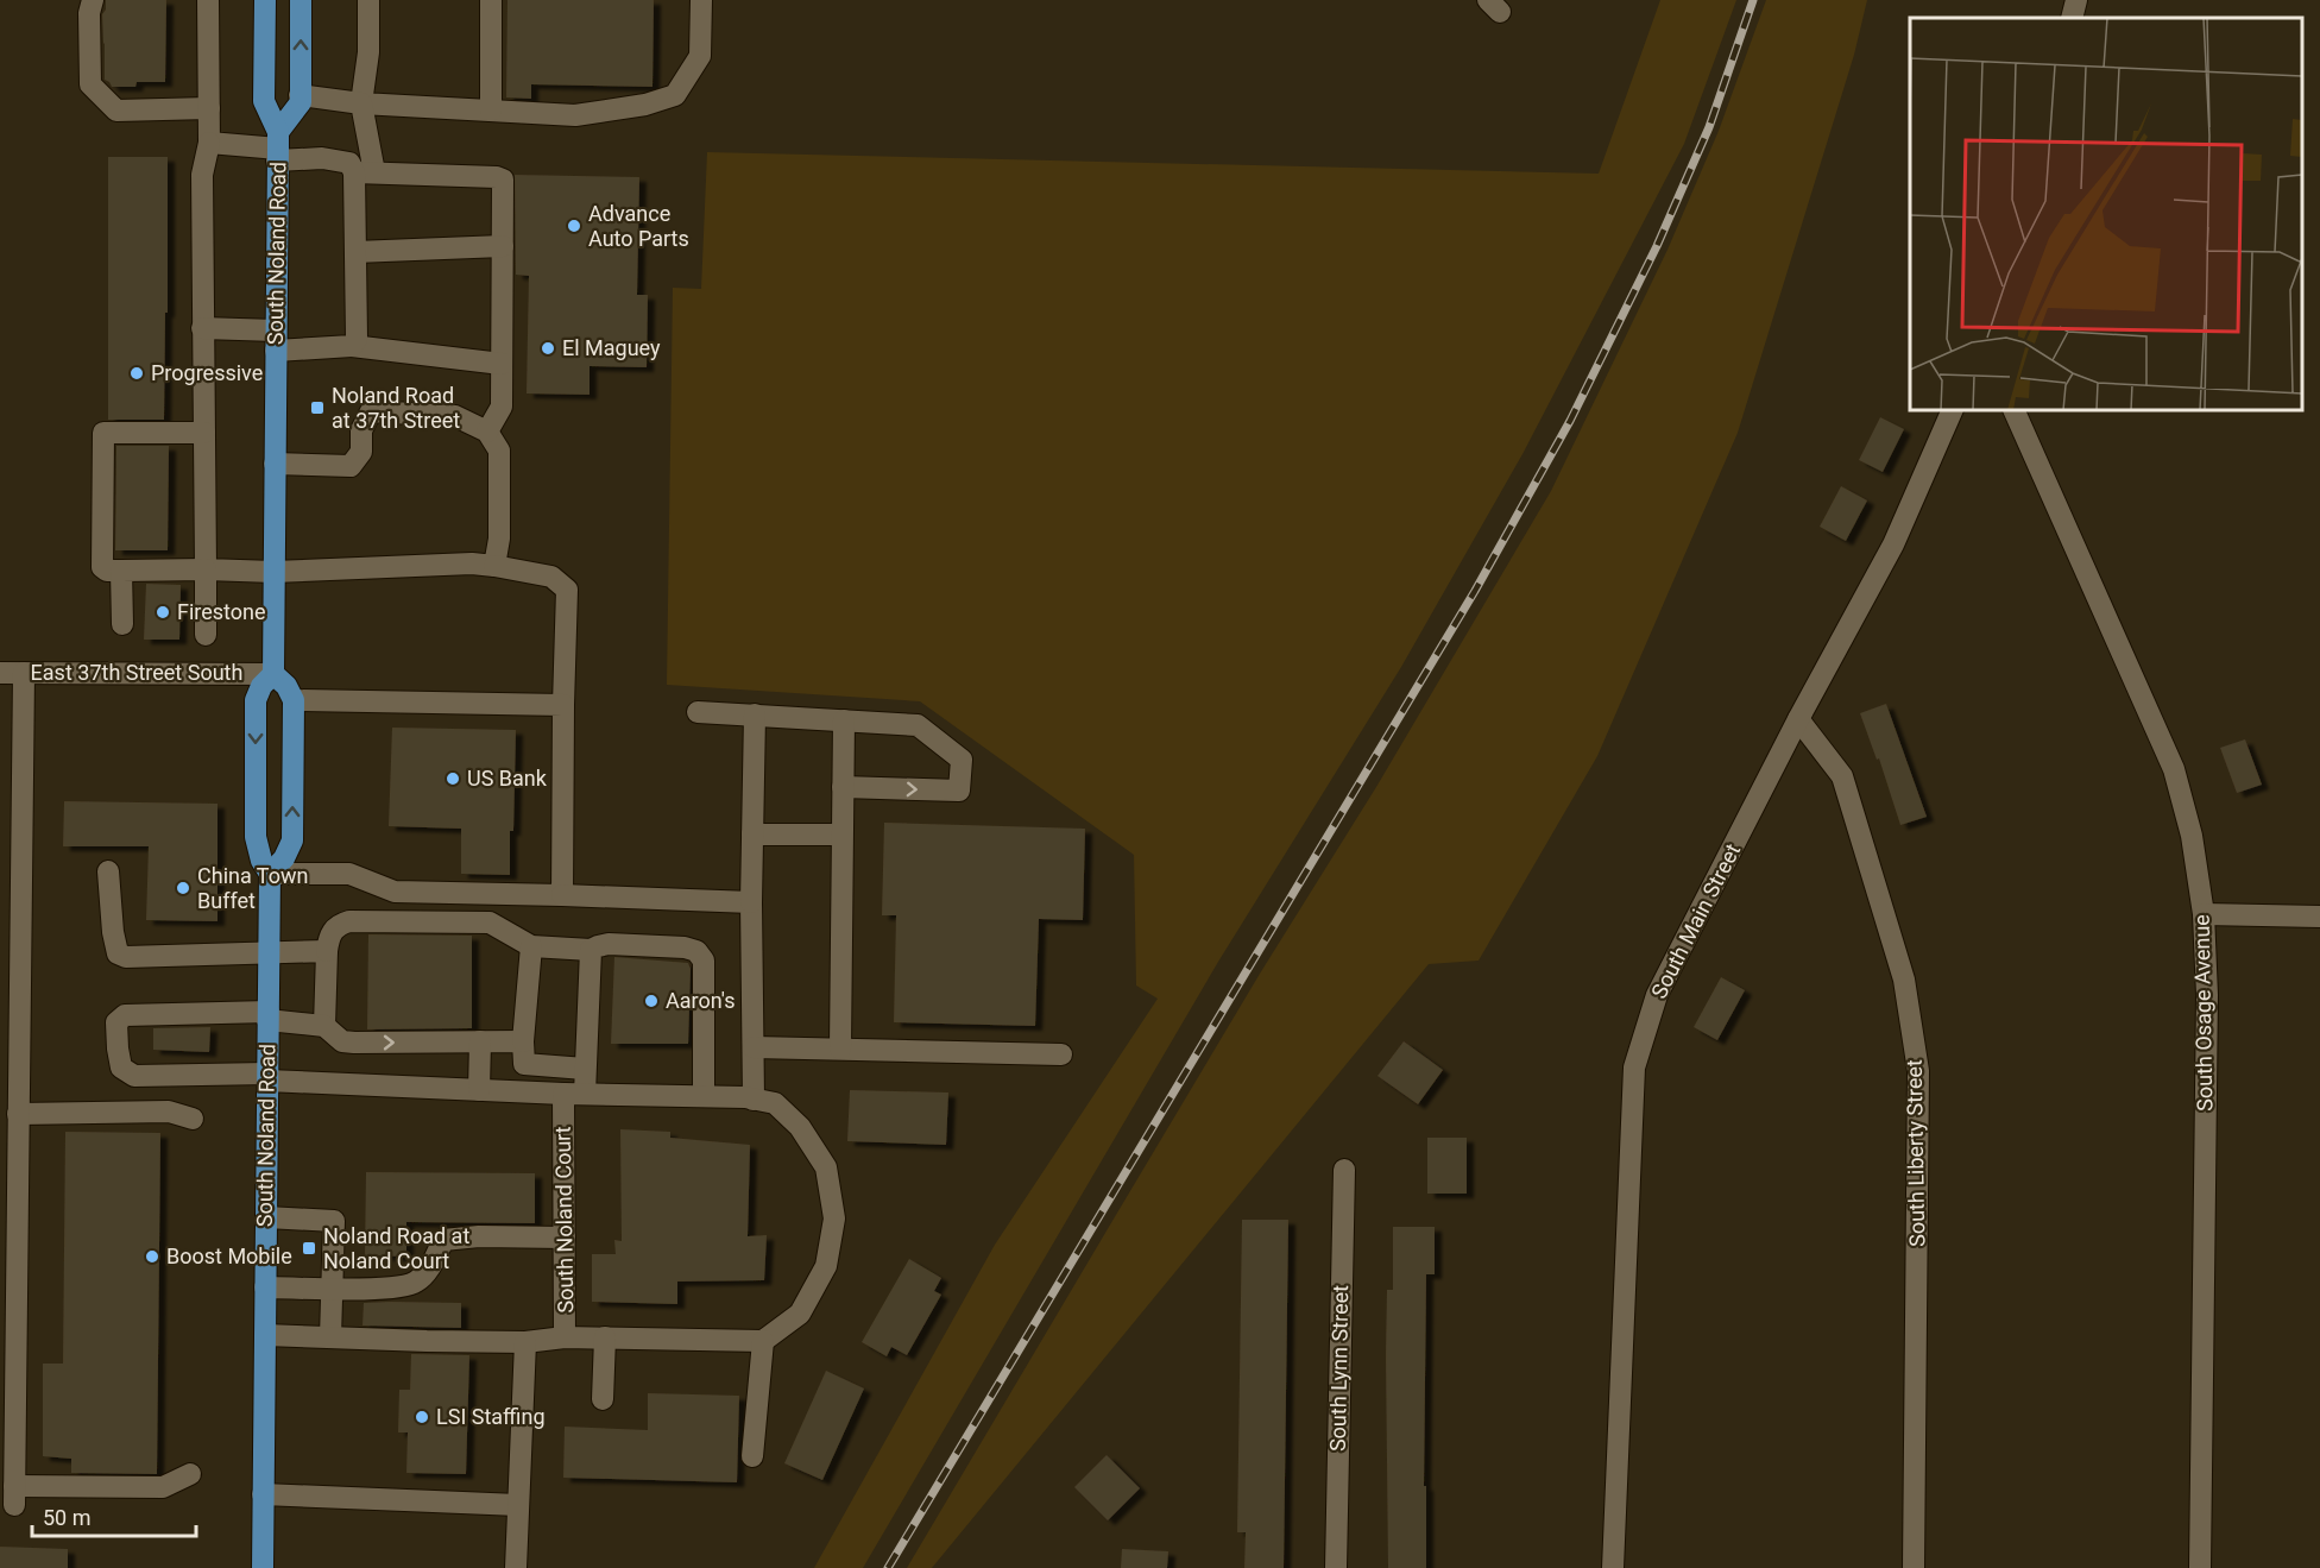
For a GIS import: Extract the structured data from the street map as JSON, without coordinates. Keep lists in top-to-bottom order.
{
  "streets": {
    "main road": ["South Noland Road"],
    "street": [
      "East 37th Street South",
      "South Main Street",
      "South Osage Avenue",
      "South Liberty Street",
      "South Noland Court",
      "South Lynn Street"
    ]
  },
  "crossings": [
    ["South Noland Road", "East 37th Street South"],
    ["South Main Street", "South Liberty Street"]
  ],
  "places": {
    "other": [
      "Advance Auto Parts",
      "El Maguey",
      "Progressive",
      "Firestone",
      "US Bank",
      "China Town Buffet",
      "Aaron's",
      "Boost Mobile",
      "LSI Staffing"
    ],
    "transit": ["Noland Road at 37th Street", "Noland Road at Noland Court"]
  },
  "scale_bar": "50 m"
}
